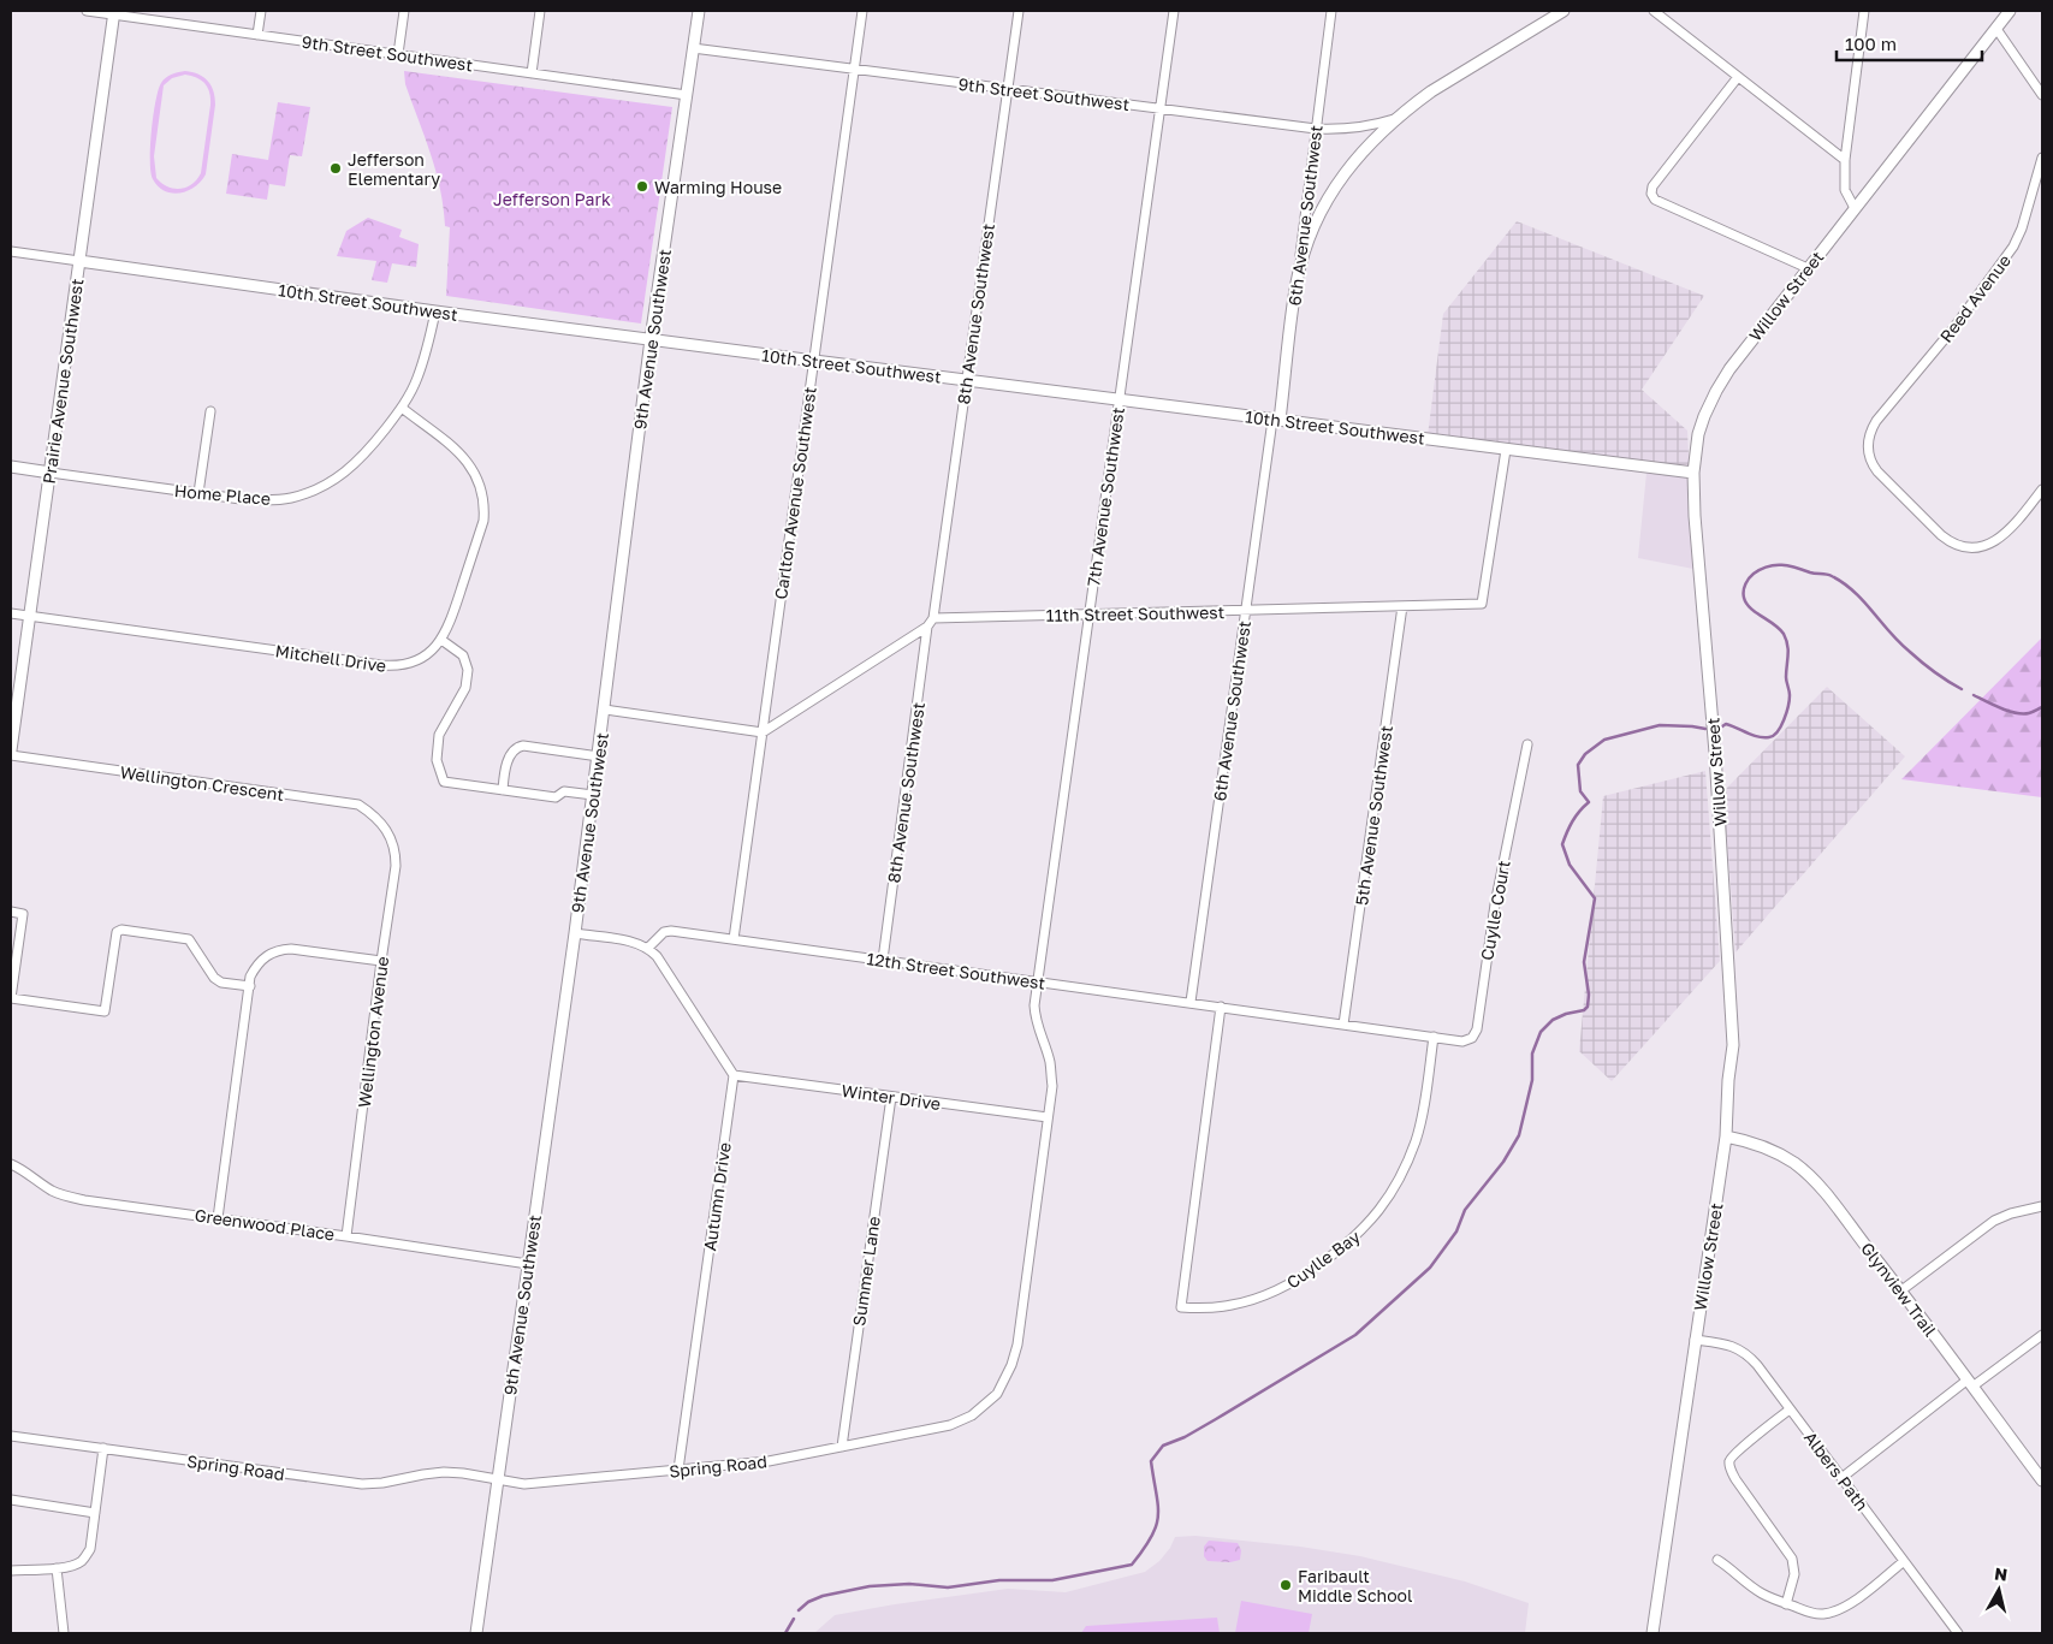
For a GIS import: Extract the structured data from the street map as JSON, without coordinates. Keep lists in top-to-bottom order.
{
  "streets": {
    "street": [
      "9th Street Southwest",
      "6th Avenue Southwest",
      "Willow Street",
      "Reed Avenue",
      "10th Street Southwest",
      "8th Avenue Southwest",
      "9th Avenue Southwest",
      "Prairie Avenue Southwest",
      "Carlton Avenue Southwest",
      "Home Place",
      "7th Avenue Southwest",
      "11th Street Southwest",
      "Mitchell Drive",
      "Wellington Crescent",
      "5th Avenue Southwest",
      "Cuylle Court",
      "12th Street Southwest",
      "Wellington Avenue",
      "Winter Drive",
      "Autumn Drive",
      "Greenwood Place",
      "Cuylle Bay",
      "Summer Lane",
      "Glynview Trail",
      "Spring Road",
      "Albers Path"
    ]
  },
  "crossings": [
    ["9th Street Southwest", "6th Avenue Southwest"],
    ["9th Street Southwest", "8th Avenue Southwest"],
    ["9th Street Southwest", "9th Avenue Southwest"],
    ["9th Street Southwest", "Prairie Avenue Southwest"],
    ["9th Street Southwest", "Carlton Avenue Southwest"],
    ["9th Street Southwest", "7th Avenue Southwest"],
    ["6th Avenue Southwest", "10th Street Southwest"],
    ["6th Avenue Southwest", "11th Street Southwest"],
    ["6th Avenue Southwest", "12th Street Southwest"],
    ["Willow Street", "10th Street Southwest"],
    ["Willow Street", "Glynview Trail"],
    ["Willow Street", "Albers Path"],
    ["10th Street Southwest", "8th Avenue Southwest"],
    ["10th Street Southwest", "9th Avenue Southwest"],
    ["10th Street Southwest", "Prairie Avenue Southwest"],
    ["10th Street Southwest", "Carlton Avenue Southwest"],
    ["10th Street Southwest", "Home Place"],
    ["10th Street Southwest", "7th Avenue Southwest"],
    ["10th Street Southwest", "11th Street Southwest"],
    ["8th Avenue Southwest", "11th Street Southwest"],
    ["8th Avenue Southwest", "12th Street Southwest"],
    ["9th Avenue Southwest", "Greenwood Place"],
    ["9th Avenue Southwest", "Spring Road"],
    ["Prairie Avenue Southwest", "Home Place"],
    ["Prairie Avenue Southwest", "Mitchell Drive"],
    ["Prairie Avenue Southwest", "Wellington Crescent"],
    ["Carlton Avenue Southwest", "12th Street Southwest"],
    ["Home Place", "Mitchell Drive"],
    ["7th Avenue Southwest", "11th Street Southwest"],
    ["7th Avenue Southwest", "12th Street Southwest"],
    ["7th Avenue Southwest", "Spring Road"],
    ["11th Street Southwest", "5th Avenue Southwest"],
    ["Wellington Crescent", "Wellington Avenue"],
    ["5th Avenue Southwest", "12th Street Southwest"],
    ["Cuylle Court", "Cuylle Bay"],
    ["12th Street Southwest", "Cuylle Bay"],
    ["12th Street Southwest", "Spring Road"],
    ["Wellington Avenue", "Greenwood Place"],
    ["Winter Drive", "Autumn Drive"],
    ["Winter Drive", "Summer Lane"],
    ["Winter Drive", "Spring Road"],
    ["Autumn Drive", "Spring Road"],
    ["Summer Lane", "Spring Road"]
  ],
  "parks": ["Jefferson Park"],
  "places": ["Jefferson Elementary", "Warming House", "Faribault Middle School"],
  "scale_bar": "100 m",
  "north": "top"
}
